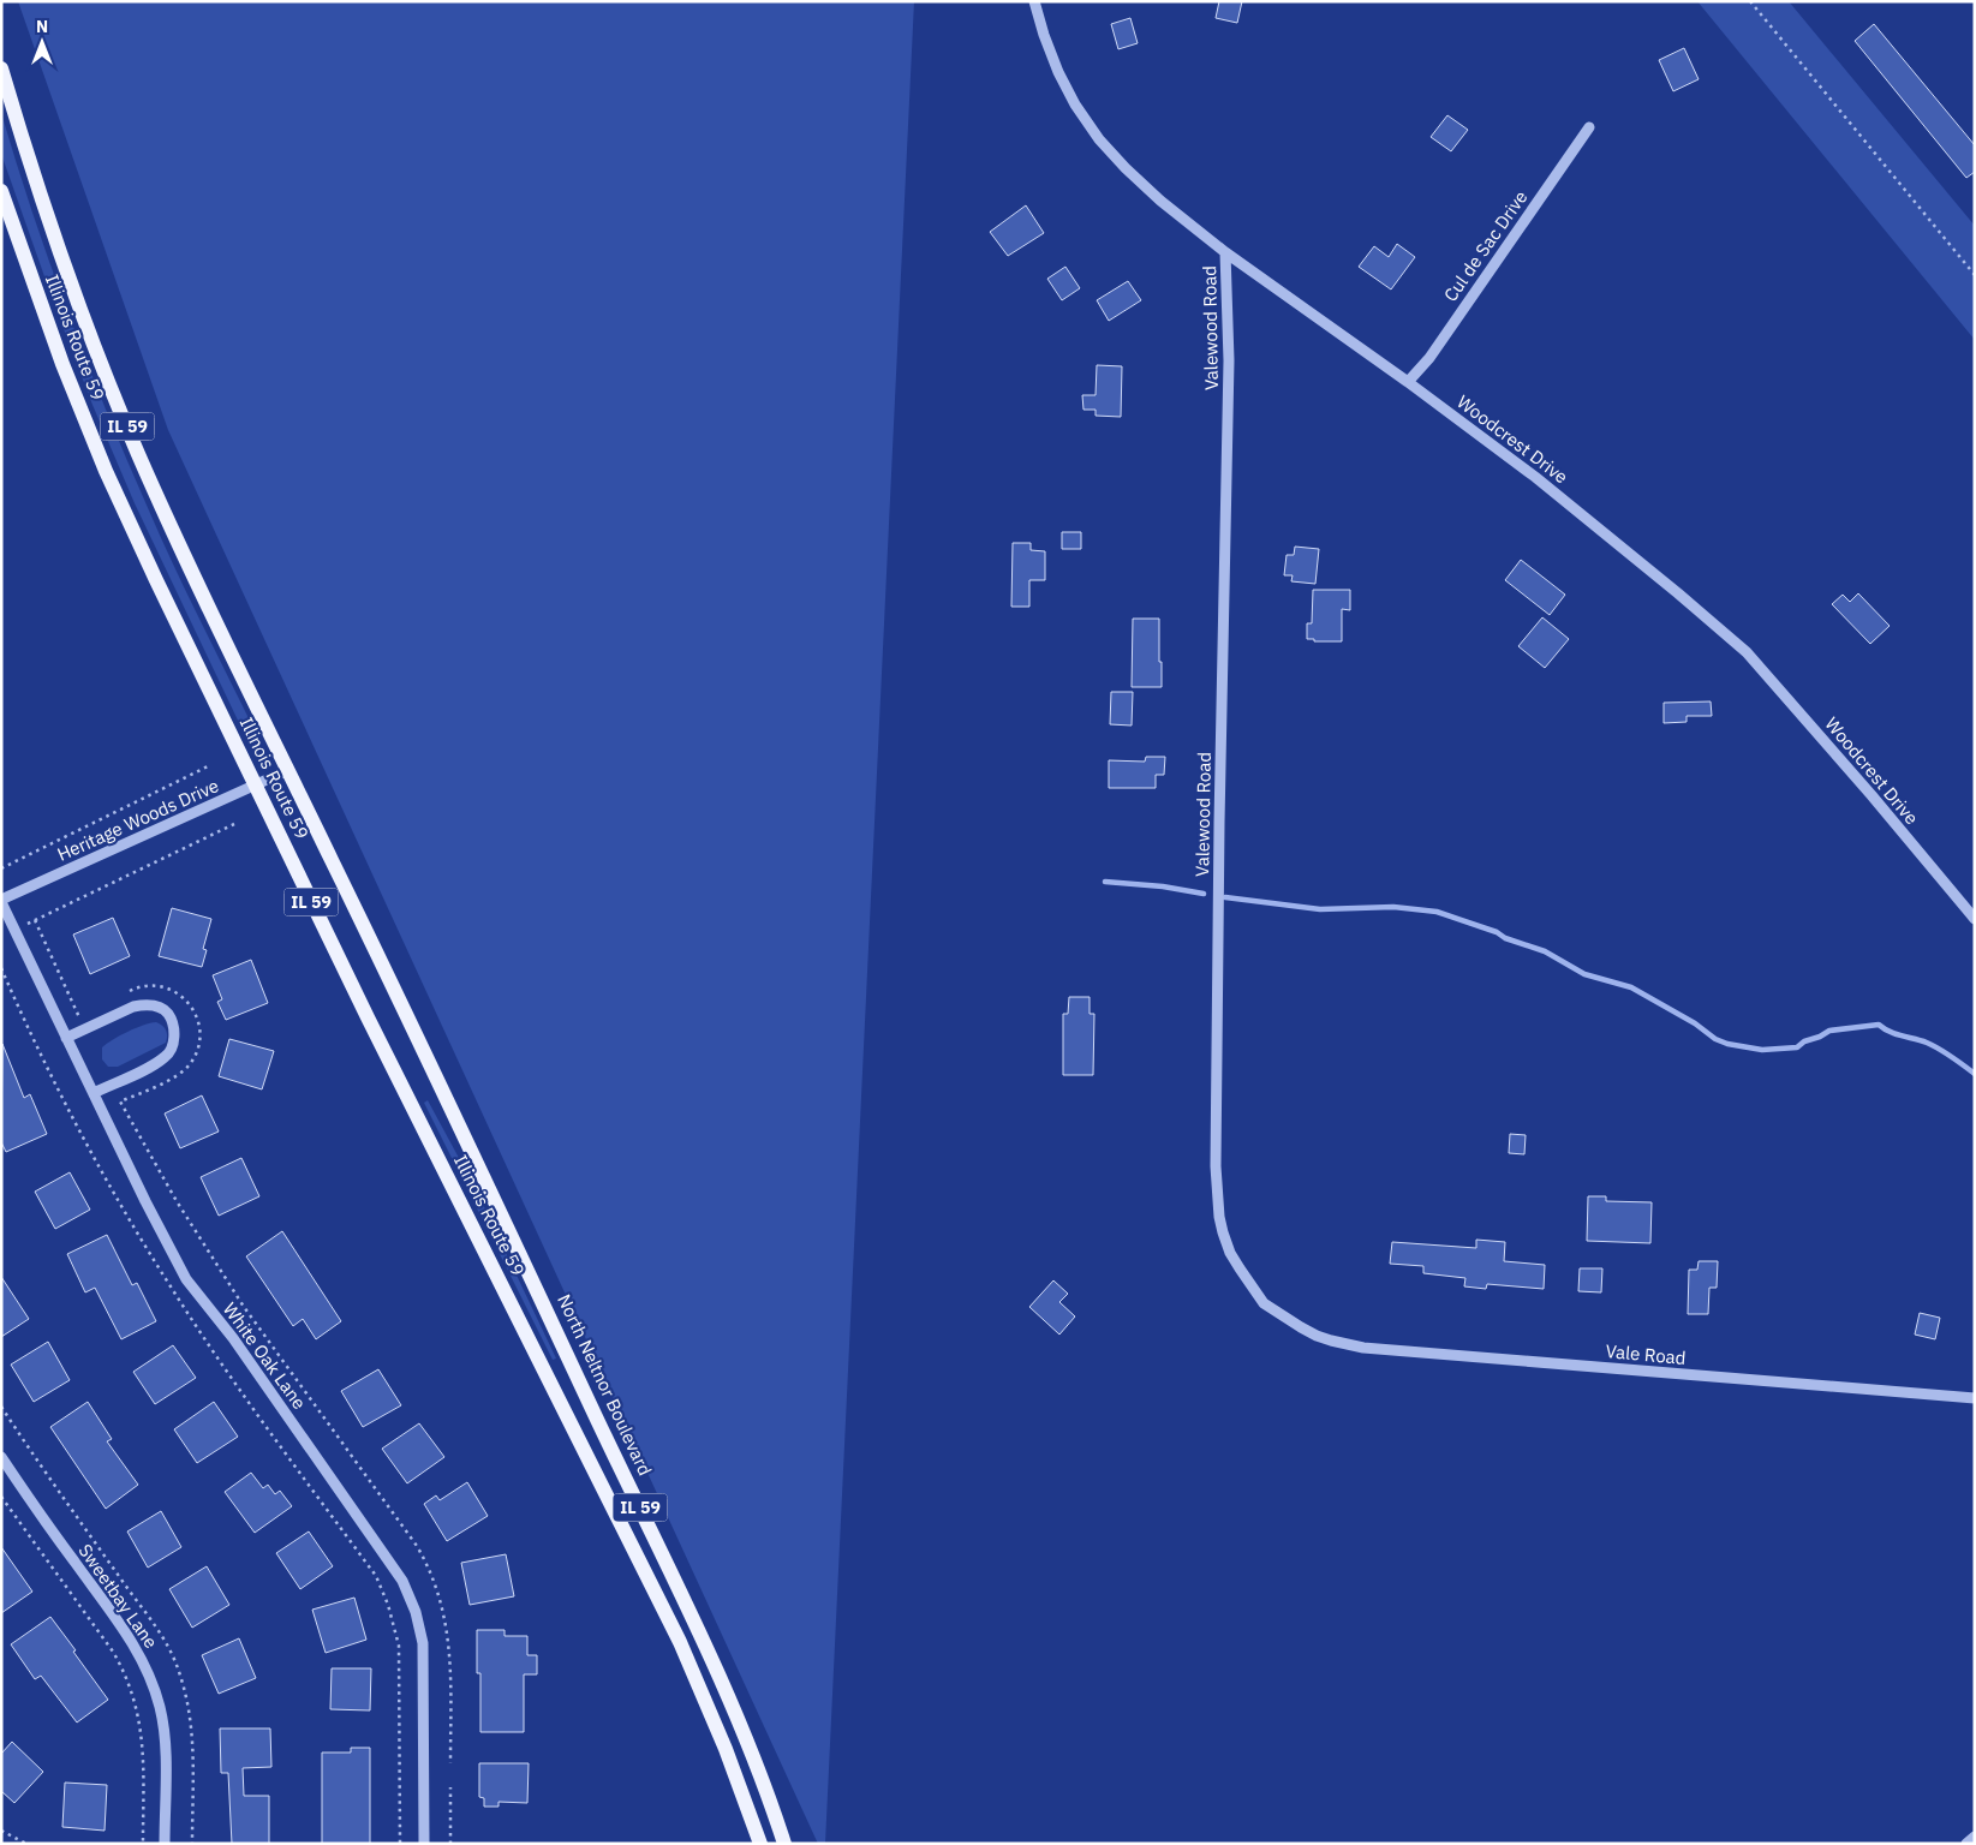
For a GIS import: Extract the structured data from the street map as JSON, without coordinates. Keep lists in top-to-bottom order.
{
  "streets": {
    "main road": ["Illinois Route 59", "IL 59", "North Neltnor Boulevard"],
    "street": [
      "Cul de Sac Drive",
      "Valewood Road",
      "Woodcrest Drive",
      "Heritage Woods Drive",
      "Vale Road",
      "White Oak Lane",
      "Sweetbay Lane"
    ]
  },
  "crossings": [
    ["Cul de Sac Drive", "Woodcrest Drive"],
    ["Valewood Road", "Woodcrest Drive"],
    ["Valewood Road", "Vale Road"],
    ["Illinois Route 59", "Heritage Woods Drive"],
    ["Illinois Route 59", "North Neltnor Boulevard"],
    ["Heritage Woods Drive", "White Oak Lane"]
  ],
  "north": "top"
}
